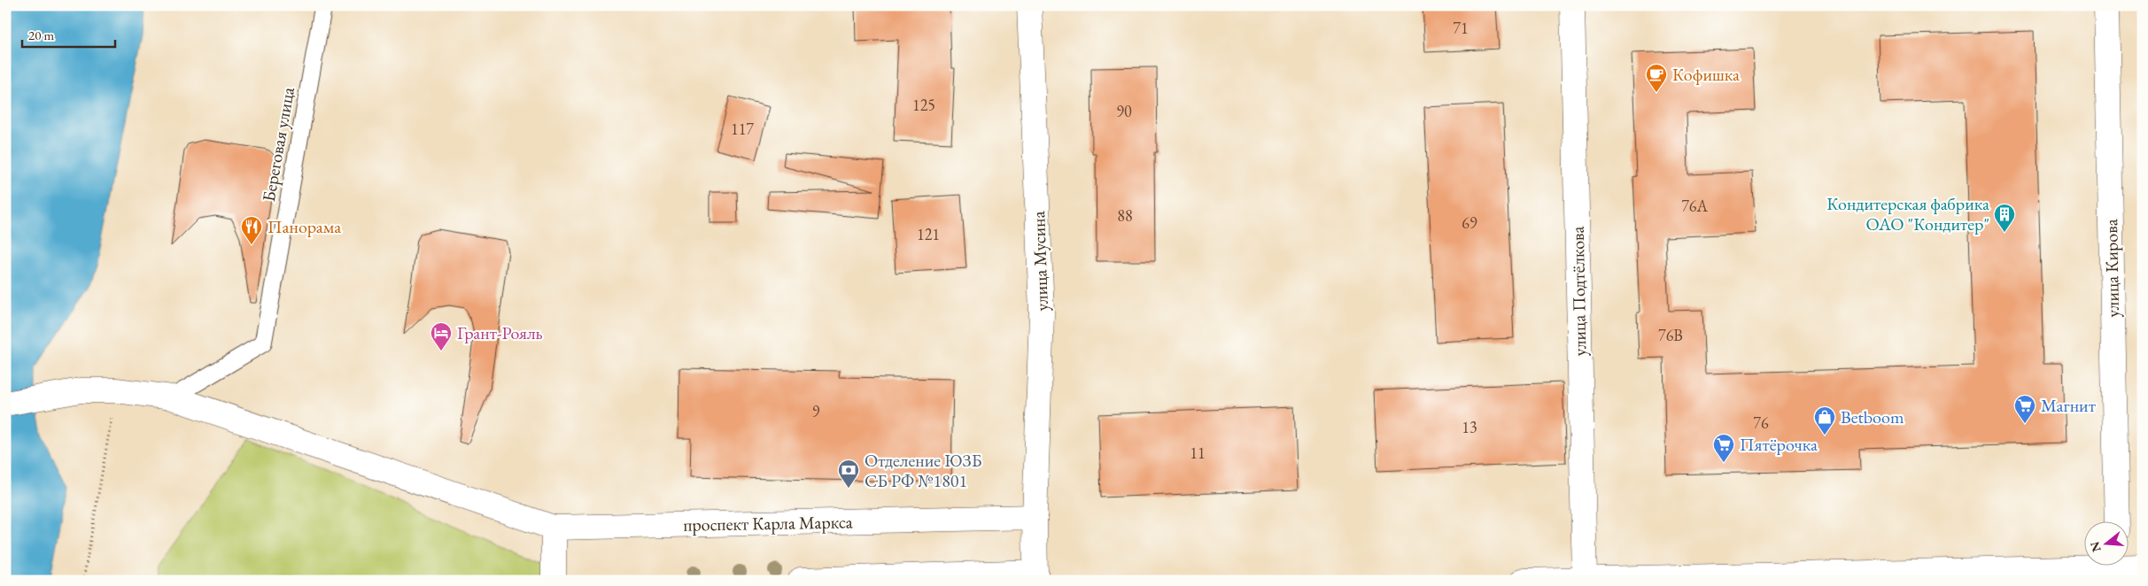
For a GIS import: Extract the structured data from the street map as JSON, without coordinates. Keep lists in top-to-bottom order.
{
  "streets": {
    "street": [
      "улица Мусина",
      "улица Кирова",
      "улица Подтёлкова",
      "проспект Карла Маркса"
    ],
    "lane": ["Береговая улица"]
  },
  "crossings": [
    ["улица Мусина", "проспект Карла Маркса"]
  ],
  "places": {
    "cafe": ["Кофишка"],
    "building": ["Кондитерская фабрика ОАО \"Кондитер\""],
    "restaurant": ["Панорама"],
    "hotel": ["Грант-Рояль"],
    "supermarket": ["Магнит", "Пятёрочка"],
    "shop": ["Betboom"],
    "bank": ["Отделение ЮЗБ СБ РФ №1801"]
  },
  "house_numbers": [
    "71",
    "125",
    "90",
    "117",
    "76А",
    "88",
    "69",
    "121",
    "76В",
    "9",
    "76",
    "13",
    "11"
  ],
  "scale_bar": "20 m",
  "north": "left"
}
